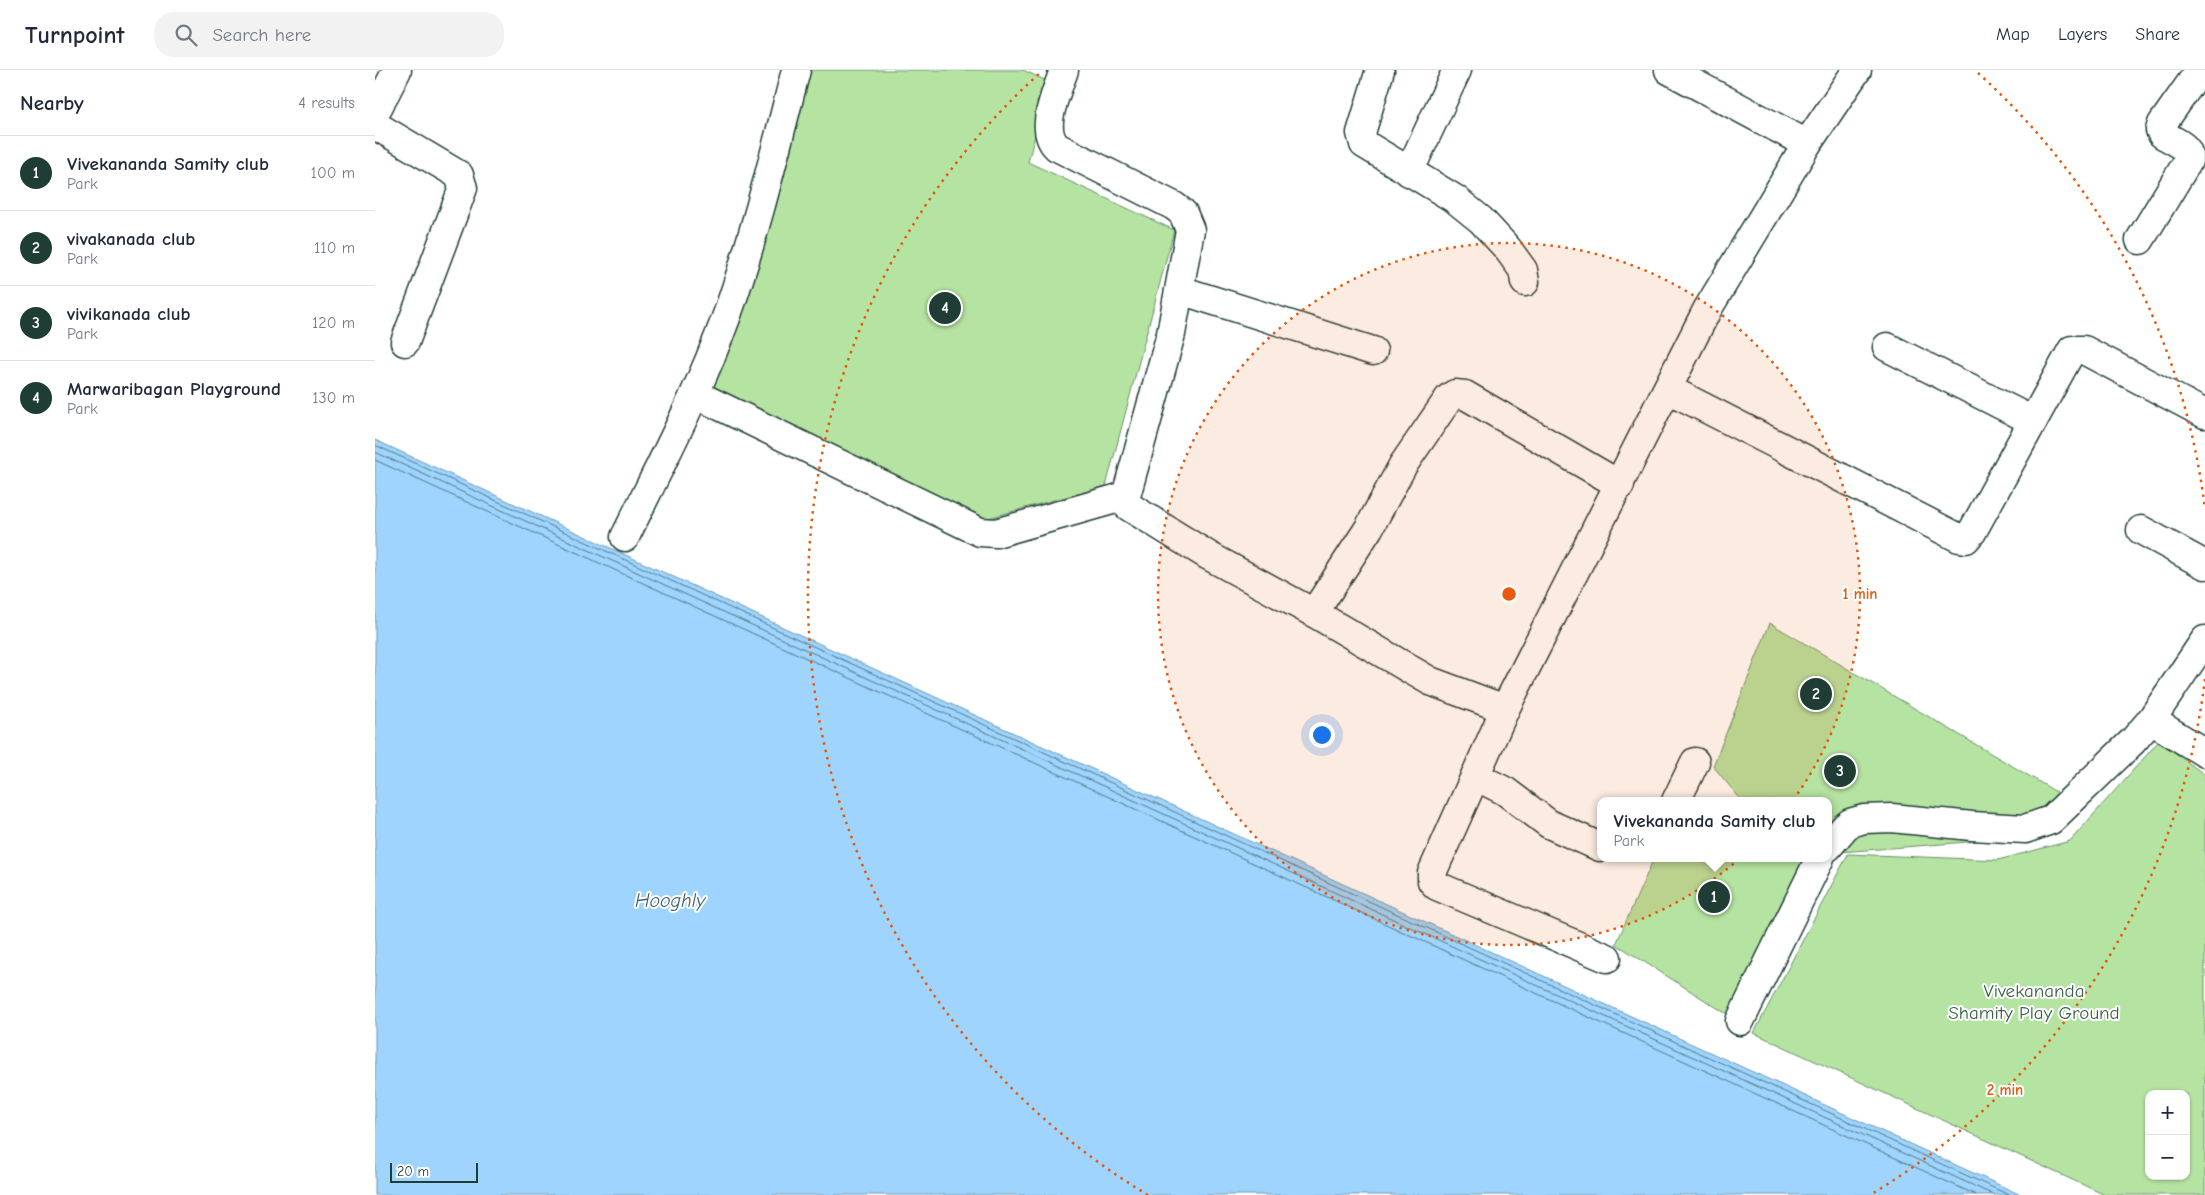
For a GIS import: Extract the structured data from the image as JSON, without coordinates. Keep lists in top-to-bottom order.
{
  "water": ["Hooghly"],
  "parks": ["Vivekananda Shamity Play Ground"],
  "scale_bar": "20 m",
  "page": {
    "header": "Turnpoint",
    "search": "Search here",
    "nav": ["Map", "Layers", "Share"],
    "heading": ["Nearby", "4 results"],
    "list": [
      {
        "mark": "1",
        "name": "Vivekananda Samity club",
        "note": "Park",
        "value": "100 m"
      },
      {
        "mark": "2",
        "name": "vivakanada club",
        "note": "Park",
        "value": "110 m"
      },
      {
        "mark": "3",
        "name": "vivikanada club",
        "note": "Park",
        "value": "120 m"
      },
      {
        "mark": "4",
        "name": "Marwaribagan Playground",
        "note": "Park",
        "value": "130 m"
      }
    ],
    "pins": [
      "4",
      "2",
      "3",
      "1"
    ],
    "popup": ["Vivekananda Samity club", "Park"],
    "map_buttons": ["+", "−"],
    "scale": "20 m"
  },
  "rings": ["1 min", "2 min"]
}
